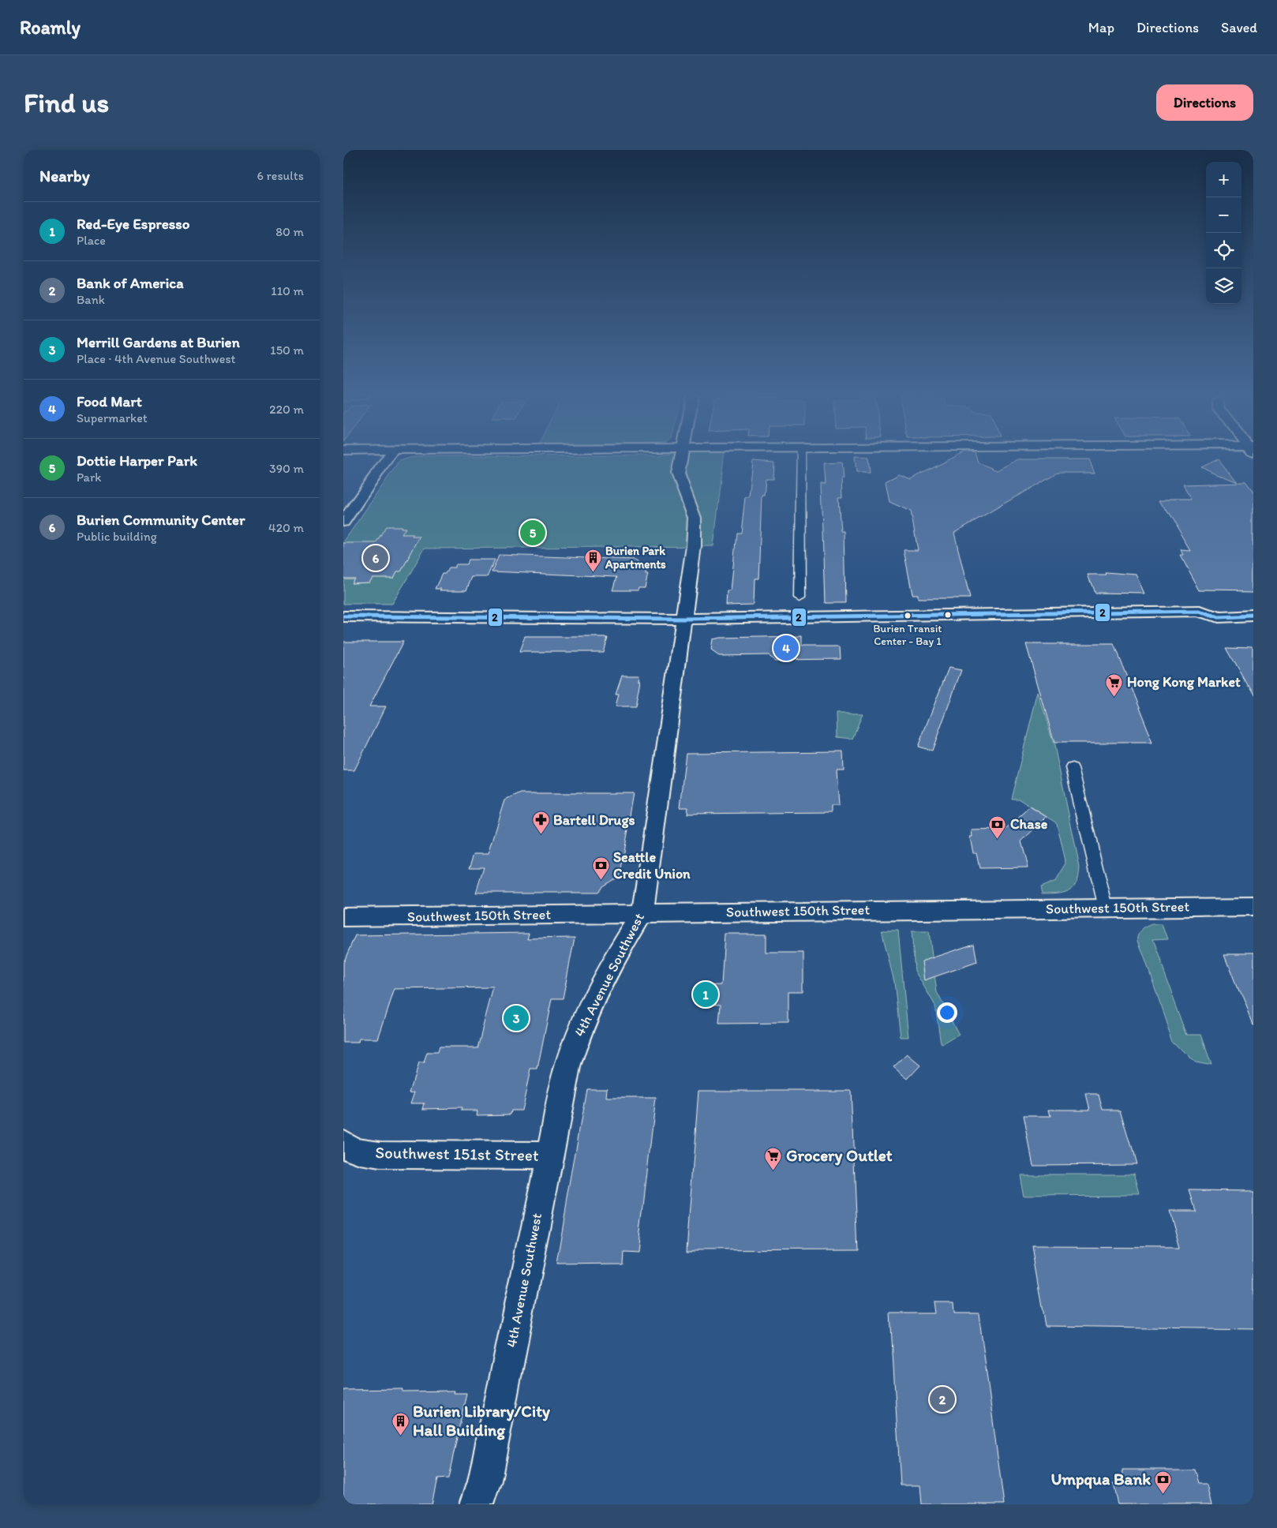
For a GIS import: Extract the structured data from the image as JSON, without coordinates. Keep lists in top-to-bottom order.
{
  "streets": {
    "street": ["Southwest 150th Street", "4th Avenue Southwest", "Southwest 151st Street"]
  },
  "crossings": [
    ["Southwest 150th Street", "4th Avenue Southwest"],
    ["4th Avenue Southwest", "Southwest 151st Street"]
  ],
  "places": {
    "building": ["Burien Park Apartments", "Burien Library/City Hall Building"],
    "other": ["Burien Transit Center - Bay 1"],
    "supermarket": ["Hong Kong Market", "Grocery Outlet"],
    "pharmacy": ["Bartell Drugs"],
    "bank": ["Chase", "Seattle Credit Union", "Umpqua Bank"]
  },
  "lines": ["transit line 2"],
  "page": {
    "header": "Roamly",
    "nav": ["Map", "Directions", "Saved"],
    "buttons": "Directions",
    "title": "Find us",
    "heading": ["Nearby", "6 results"],
    "map_buttons": ["+", "−"],
    "list": [
      {
        "mark": "1",
        "name": "Red-Eye Espresso",
        "note": "Place",
        "value": "80 m"
      },
      {
        "mark": "2",
        "name": "Bank of America",
        "note": "Bank",
        "value": "110 m"
      },
      {
        "mark": "3",
        "name": "Merrill Gardens at Burien",
        "note": "Place · 4th Avenue Southwest",
        "value": "150 m"
      },
      {
        "mark": "4",
        "name": "Food Mart",
        "note": "Supermarket",
        "value": "220 m"
      },
      {
        "mark": "5",
        "name": "Dottie Harper Park",
        "note": "Park",
        "value": "390 m"
      },
      {
        "mark": "6",
        "name": "Burien Community Center",
        "note": "Public building",
        "value": "420 m"
      }
    ],
    "pins": [
      "5",
      "6",
      "4",
      "1",
      "3",
      "2"
    ]
  }
}
